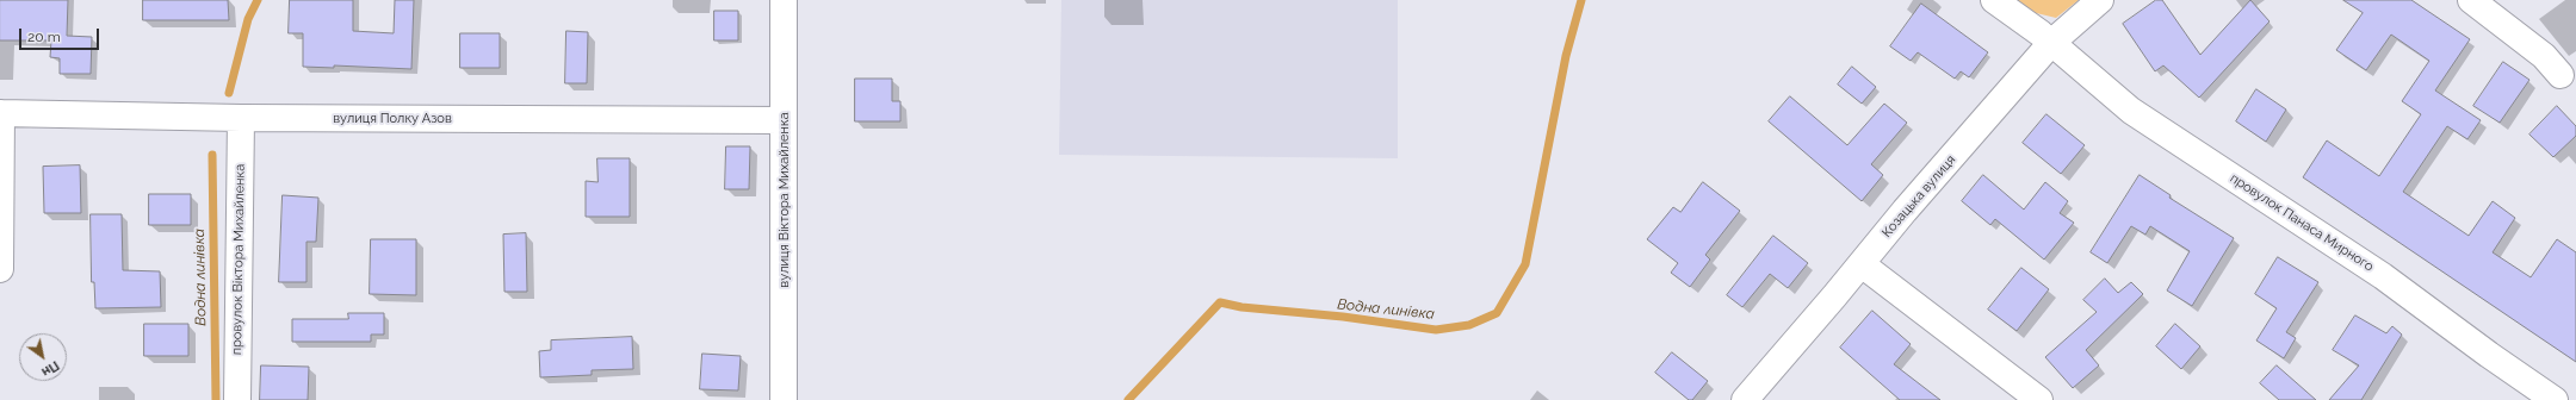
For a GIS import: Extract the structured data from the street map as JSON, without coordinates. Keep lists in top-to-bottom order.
{
  "streets": {
    "street": [
      "вулиця Полку Азов",
      "Козацька вулиця",
      "вулиця Віктора Михайленка",
      "провулок Панаса Мирного",
      "провулок Віктора Михайленка"
    ]
  },
  "crossings": [
    ["вулиця Полку Азов", "вулиця Віктора Михайленка"],
    ["вулиця Полку Азов", "провулок Віктора Михайленка"],
    ["Козацька вулиця", "провулок Панаса Мирного"]
  ],
  "water": ["Водна линівка"],
  "scale_bar": "20 m",
  "north": "bottom right"
}
